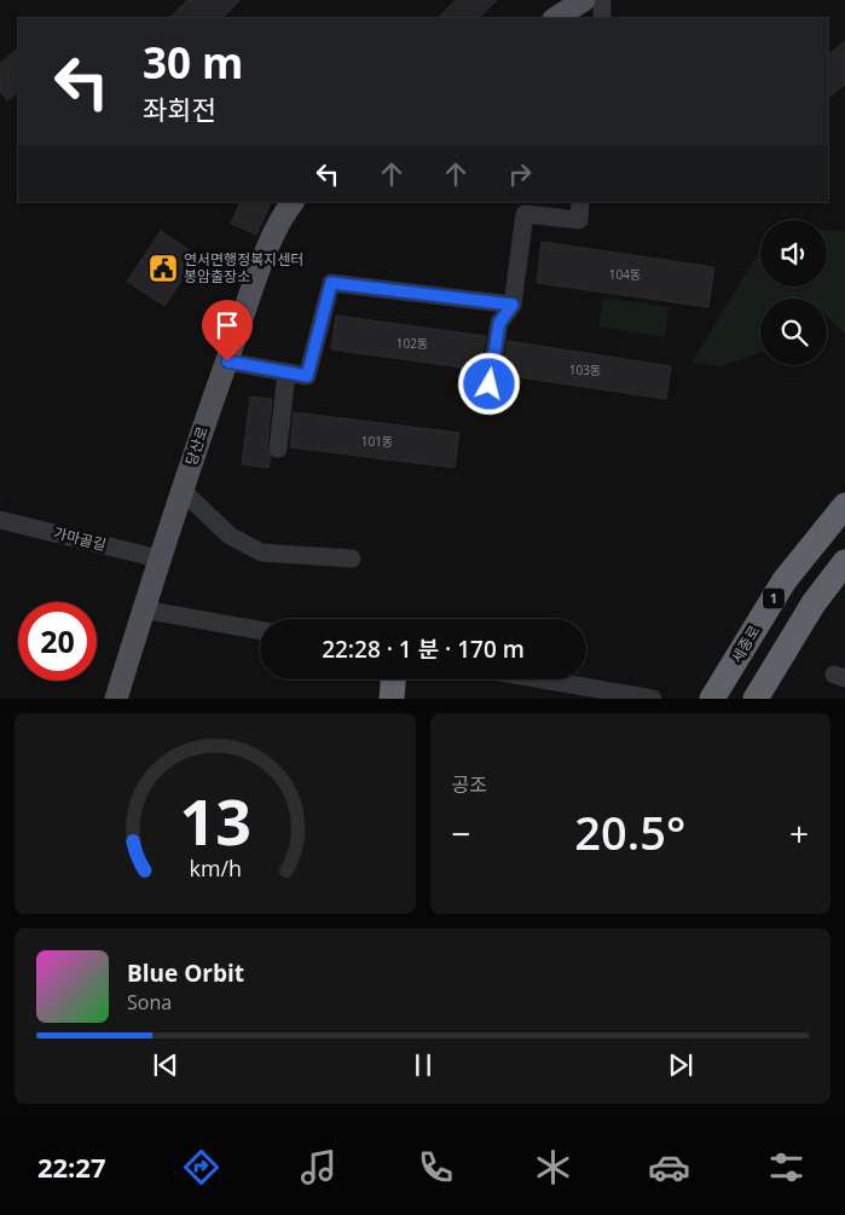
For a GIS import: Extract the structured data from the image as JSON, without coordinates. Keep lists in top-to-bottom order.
{
  "streets": {
    "highway": ["1", "세종로"],
    "main road": ["당산로"],
    "street": ["가마골길"]
  },
  "crossings": [
    ["당산로", "가마골길"]
  ],
  "places": {
    "public building": ["연서면행정복지센터 봉암출장소"]
  },
  "house_numbers": [
    "104동",
    "102동",
    "103동",
    "101동"
  ],
  "page": {
    "turn": ["30 m", "좌회전"],
    "limit": "20",
    "trip": "22:28 · 1 분 · 170 m",
    "tile": "공조",
    "heat": ["−", "20.5°", "+"],
    "song": ["Blue Orbit", "Sona"],
    "tabs": "22:27",
    "gauge": ["13", "km/h"]
  }
}
